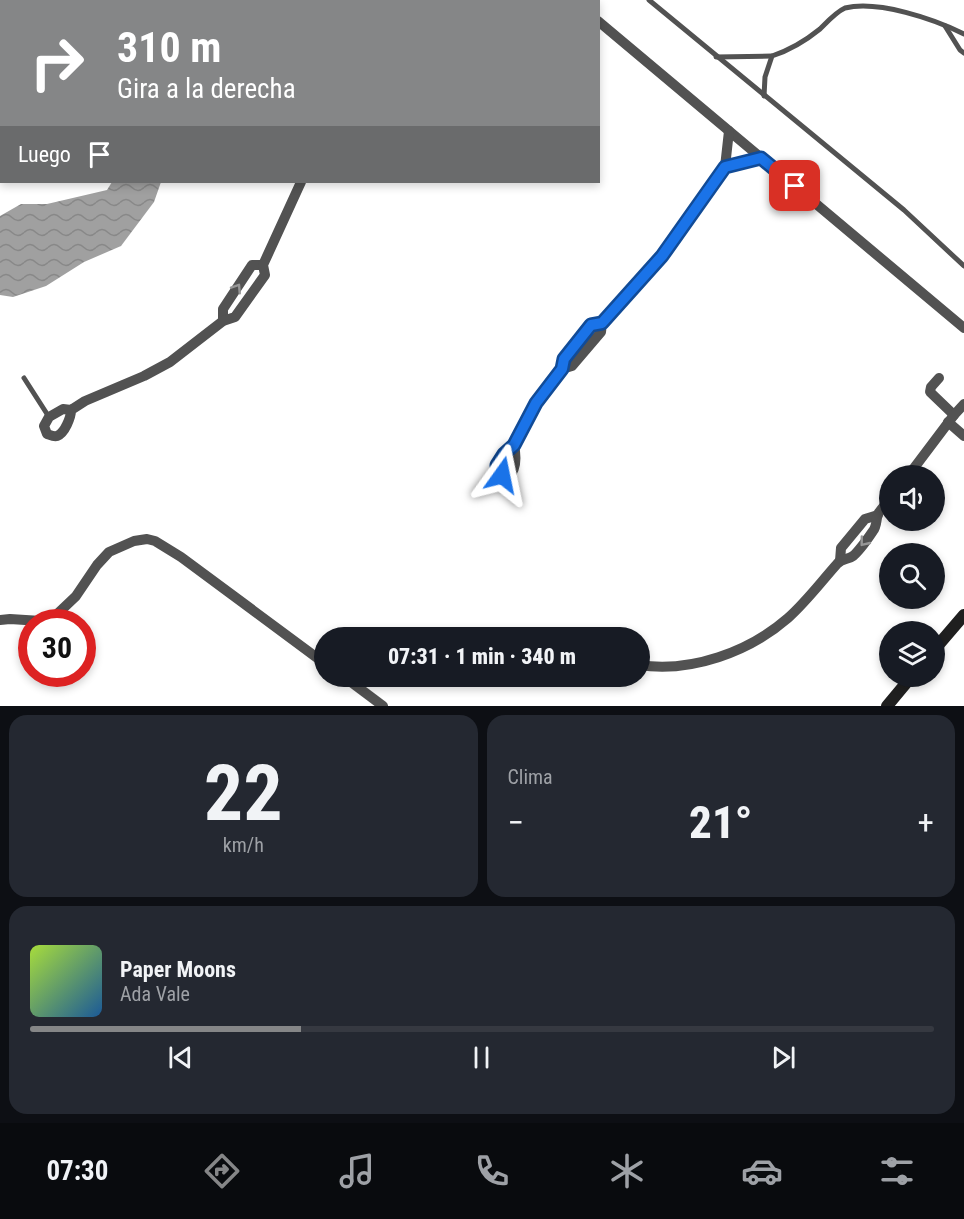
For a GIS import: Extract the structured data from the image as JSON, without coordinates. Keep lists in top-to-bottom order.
{
  "page": {
    "turn": ["310 m", "Gira a la derecha"],
    "then": "Luego",
    "limit": "30",
    "trip": "07:31 · 1 min · 340 m",
    "tile": [
      ["22", "km/h"],
      "Clima"
    ],
    "heat": ["−", "21°", "+"],
    "song": ["Paper Moons", "Ada Vale"],
    "tabs": "07:30"
  }
}
